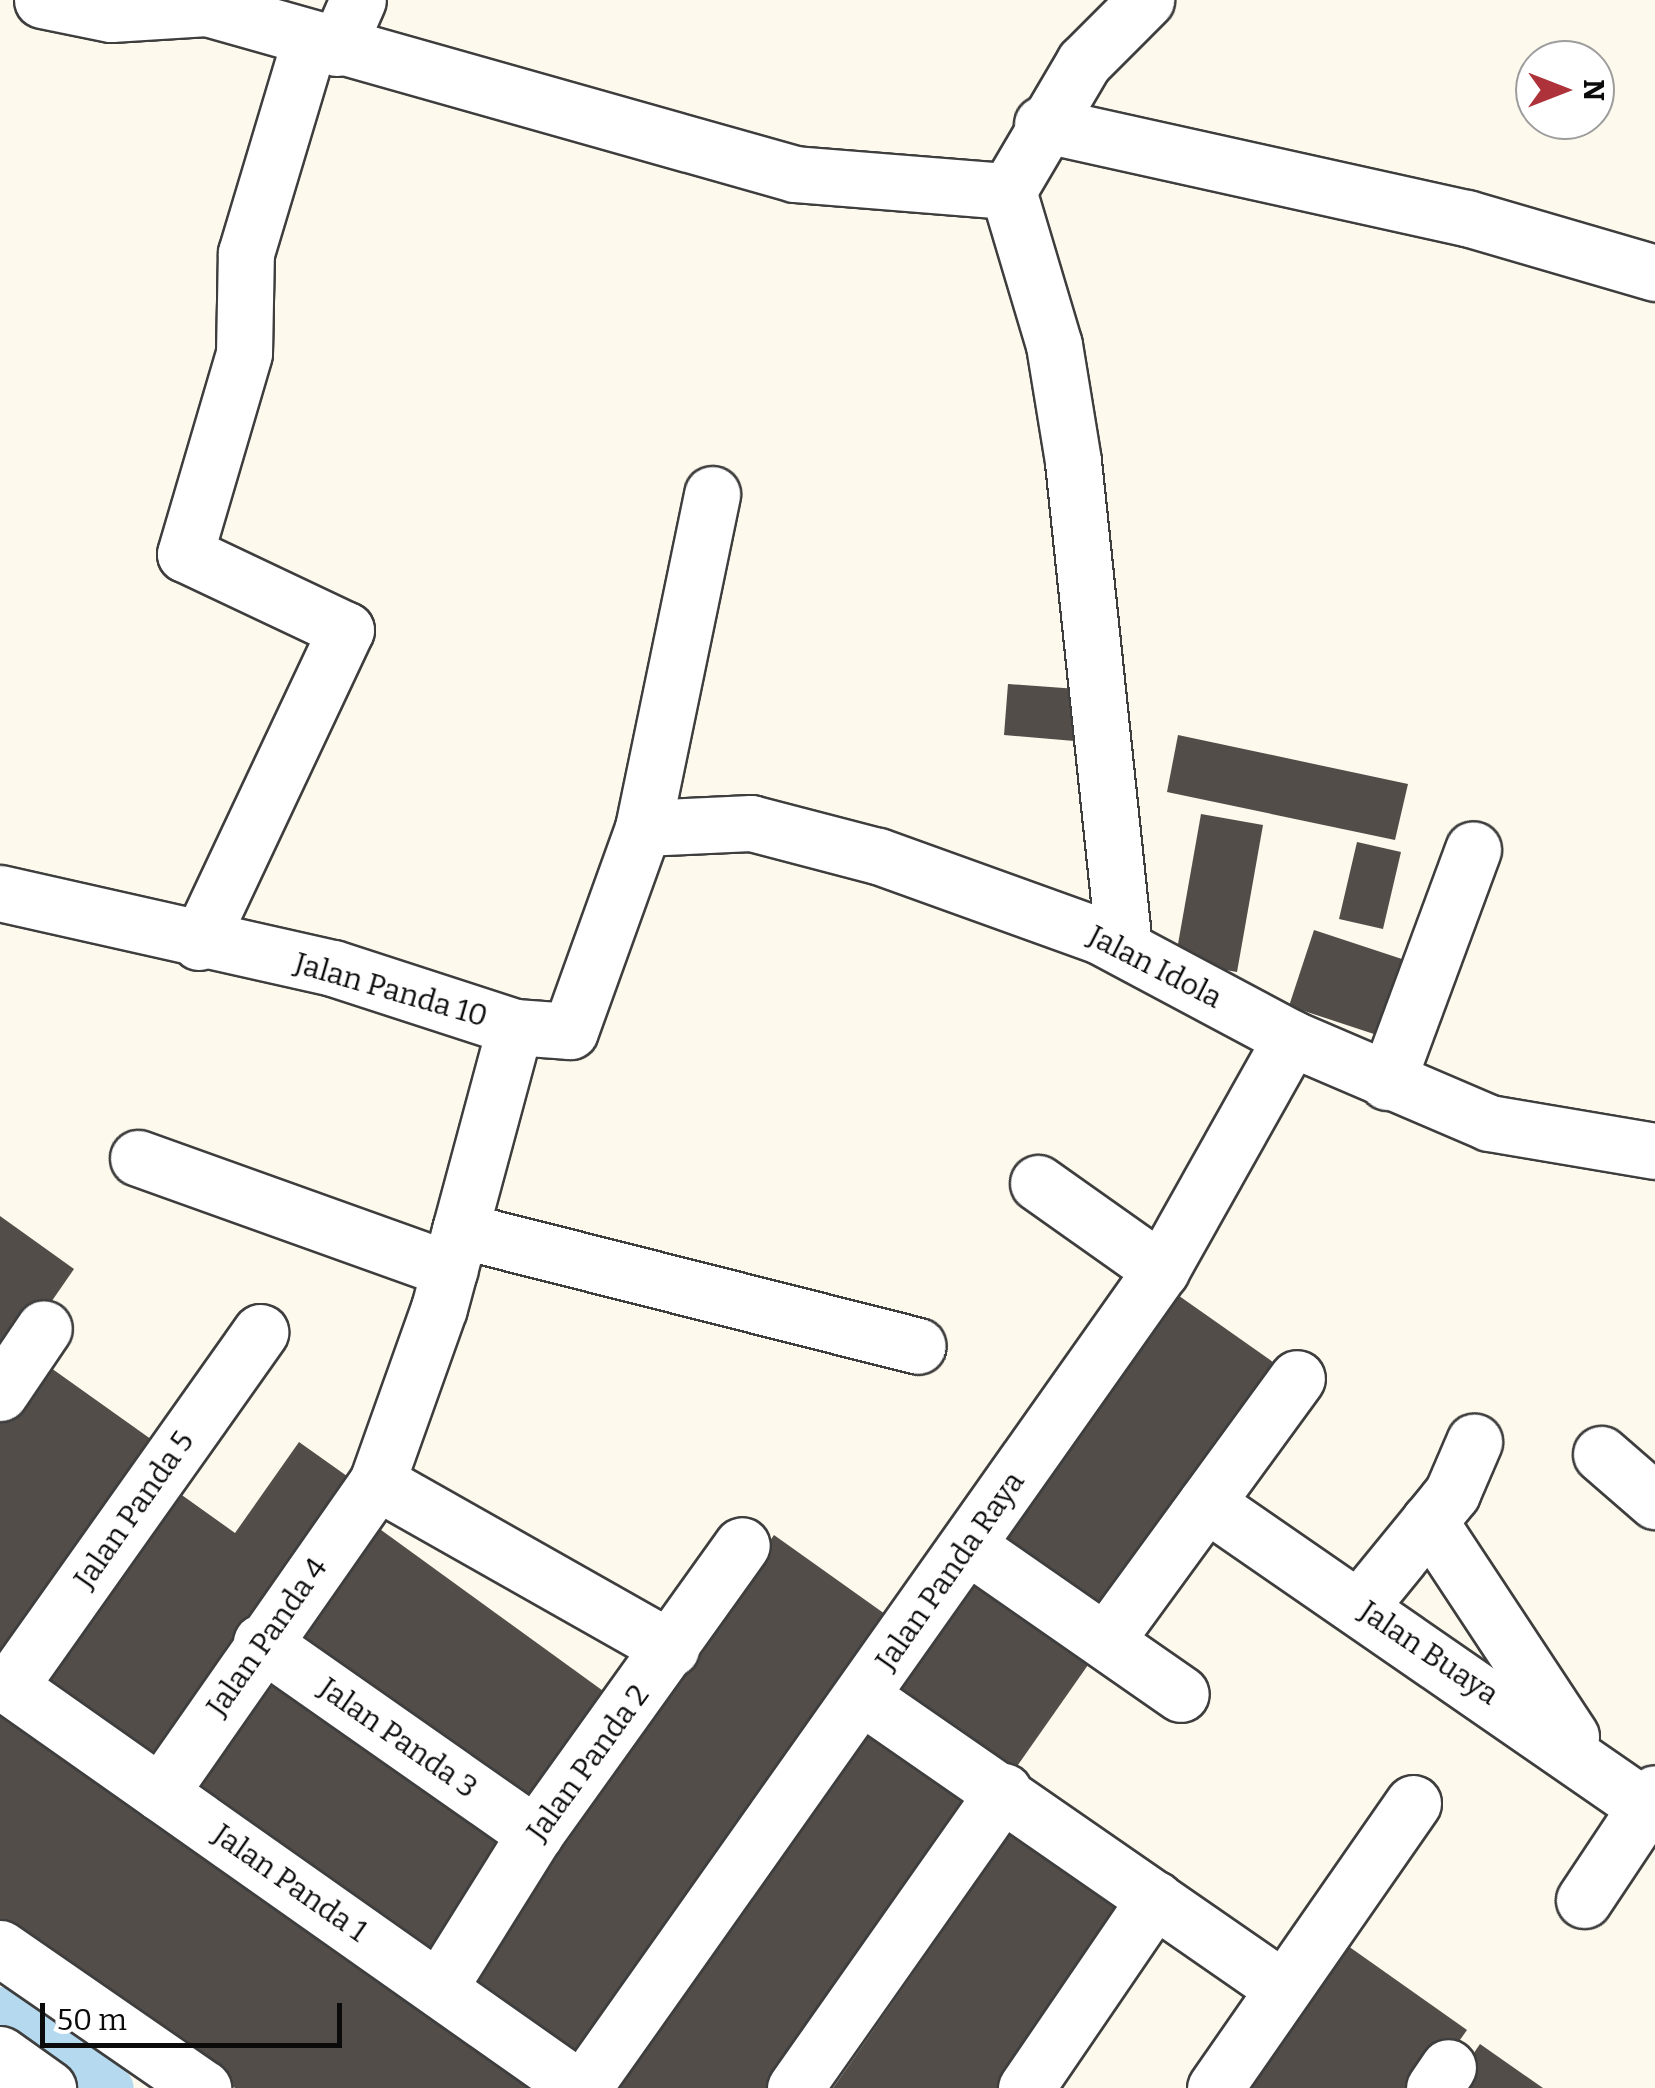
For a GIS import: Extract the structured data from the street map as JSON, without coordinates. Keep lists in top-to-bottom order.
{
  "streets": {
    "street": [
      "Jalan Idola",
      "Jalan Panda 10",
      "Jalan Panda 5",
      "Jalan Panda Raya",
      "Jalan Panda 4",
      "Jalan Buaya",
      "Jalan Panda 3",
      "Jalan Panda 2",
      "Jalan Panda 1"
    ]
  },
  "crossings": [
    ["Jalan Idola", "Jalan Panda 10"],
    ["Jalan Idola", "Jalan Panda Raya"],
    ["Jalan Panda 10", "Jalan Panda 4"],
    ["Jalan Panda 5", "Jalan Panda 1"],
    ["Jalan Panda Raya", "Jalan Panda 1"],
    ["Jalan Panda 4", "Jalan Panda 3"],
    ["Jalan Panda 4", "Jalan Panda 1"],
    ["Jalan Panda 3", "Jalan Panda 2"],
    ["Jalan Panda 2", "Jalan Panda 1"]
  ],
  "scale_bar": "50 m",
  "north": "right"
}
